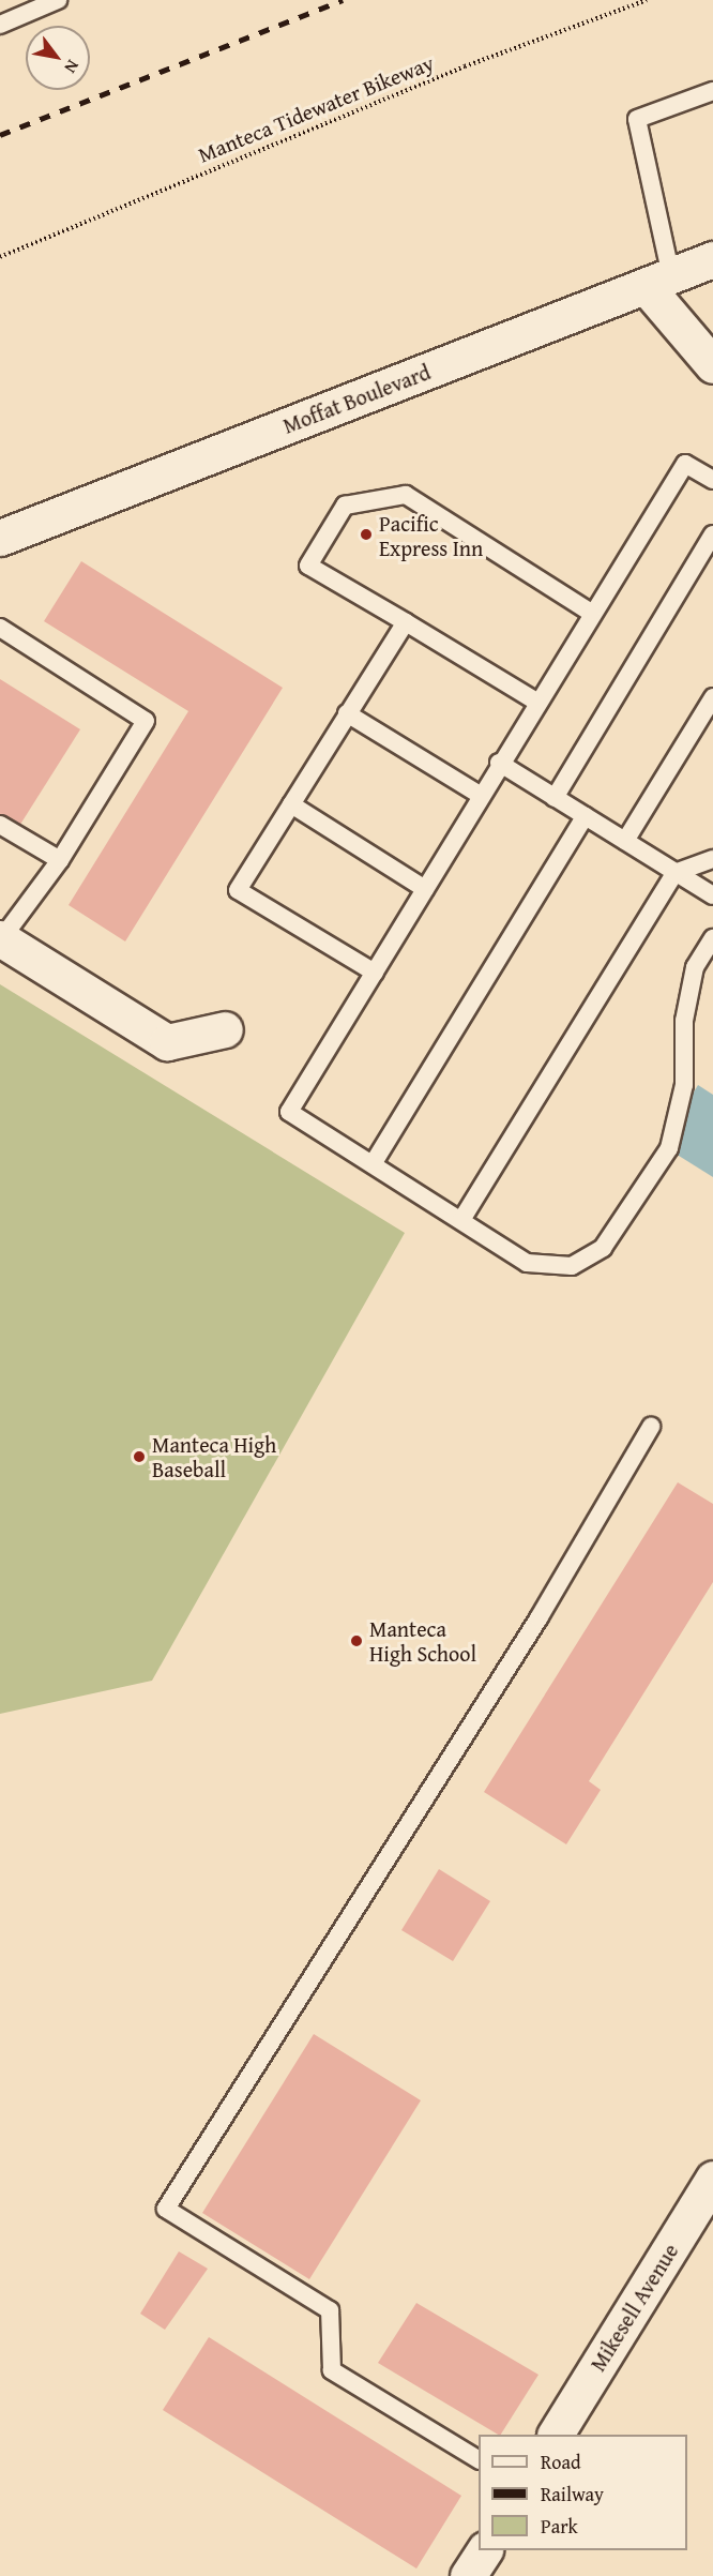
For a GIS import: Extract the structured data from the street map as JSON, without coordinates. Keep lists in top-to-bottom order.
{
  "streets": {
    "main road": ["Moffat Boulevard", "Mikesell Avenue"],
    "path": ["Manteca Tidewater Bikeway"]
  },
  "places": ["Pacific Express Inn", "Manteca High Baseball", "Manteca High School"],
  "legend": ["Road", "Railway", "Park"],
  "north": "bottom right"
}
